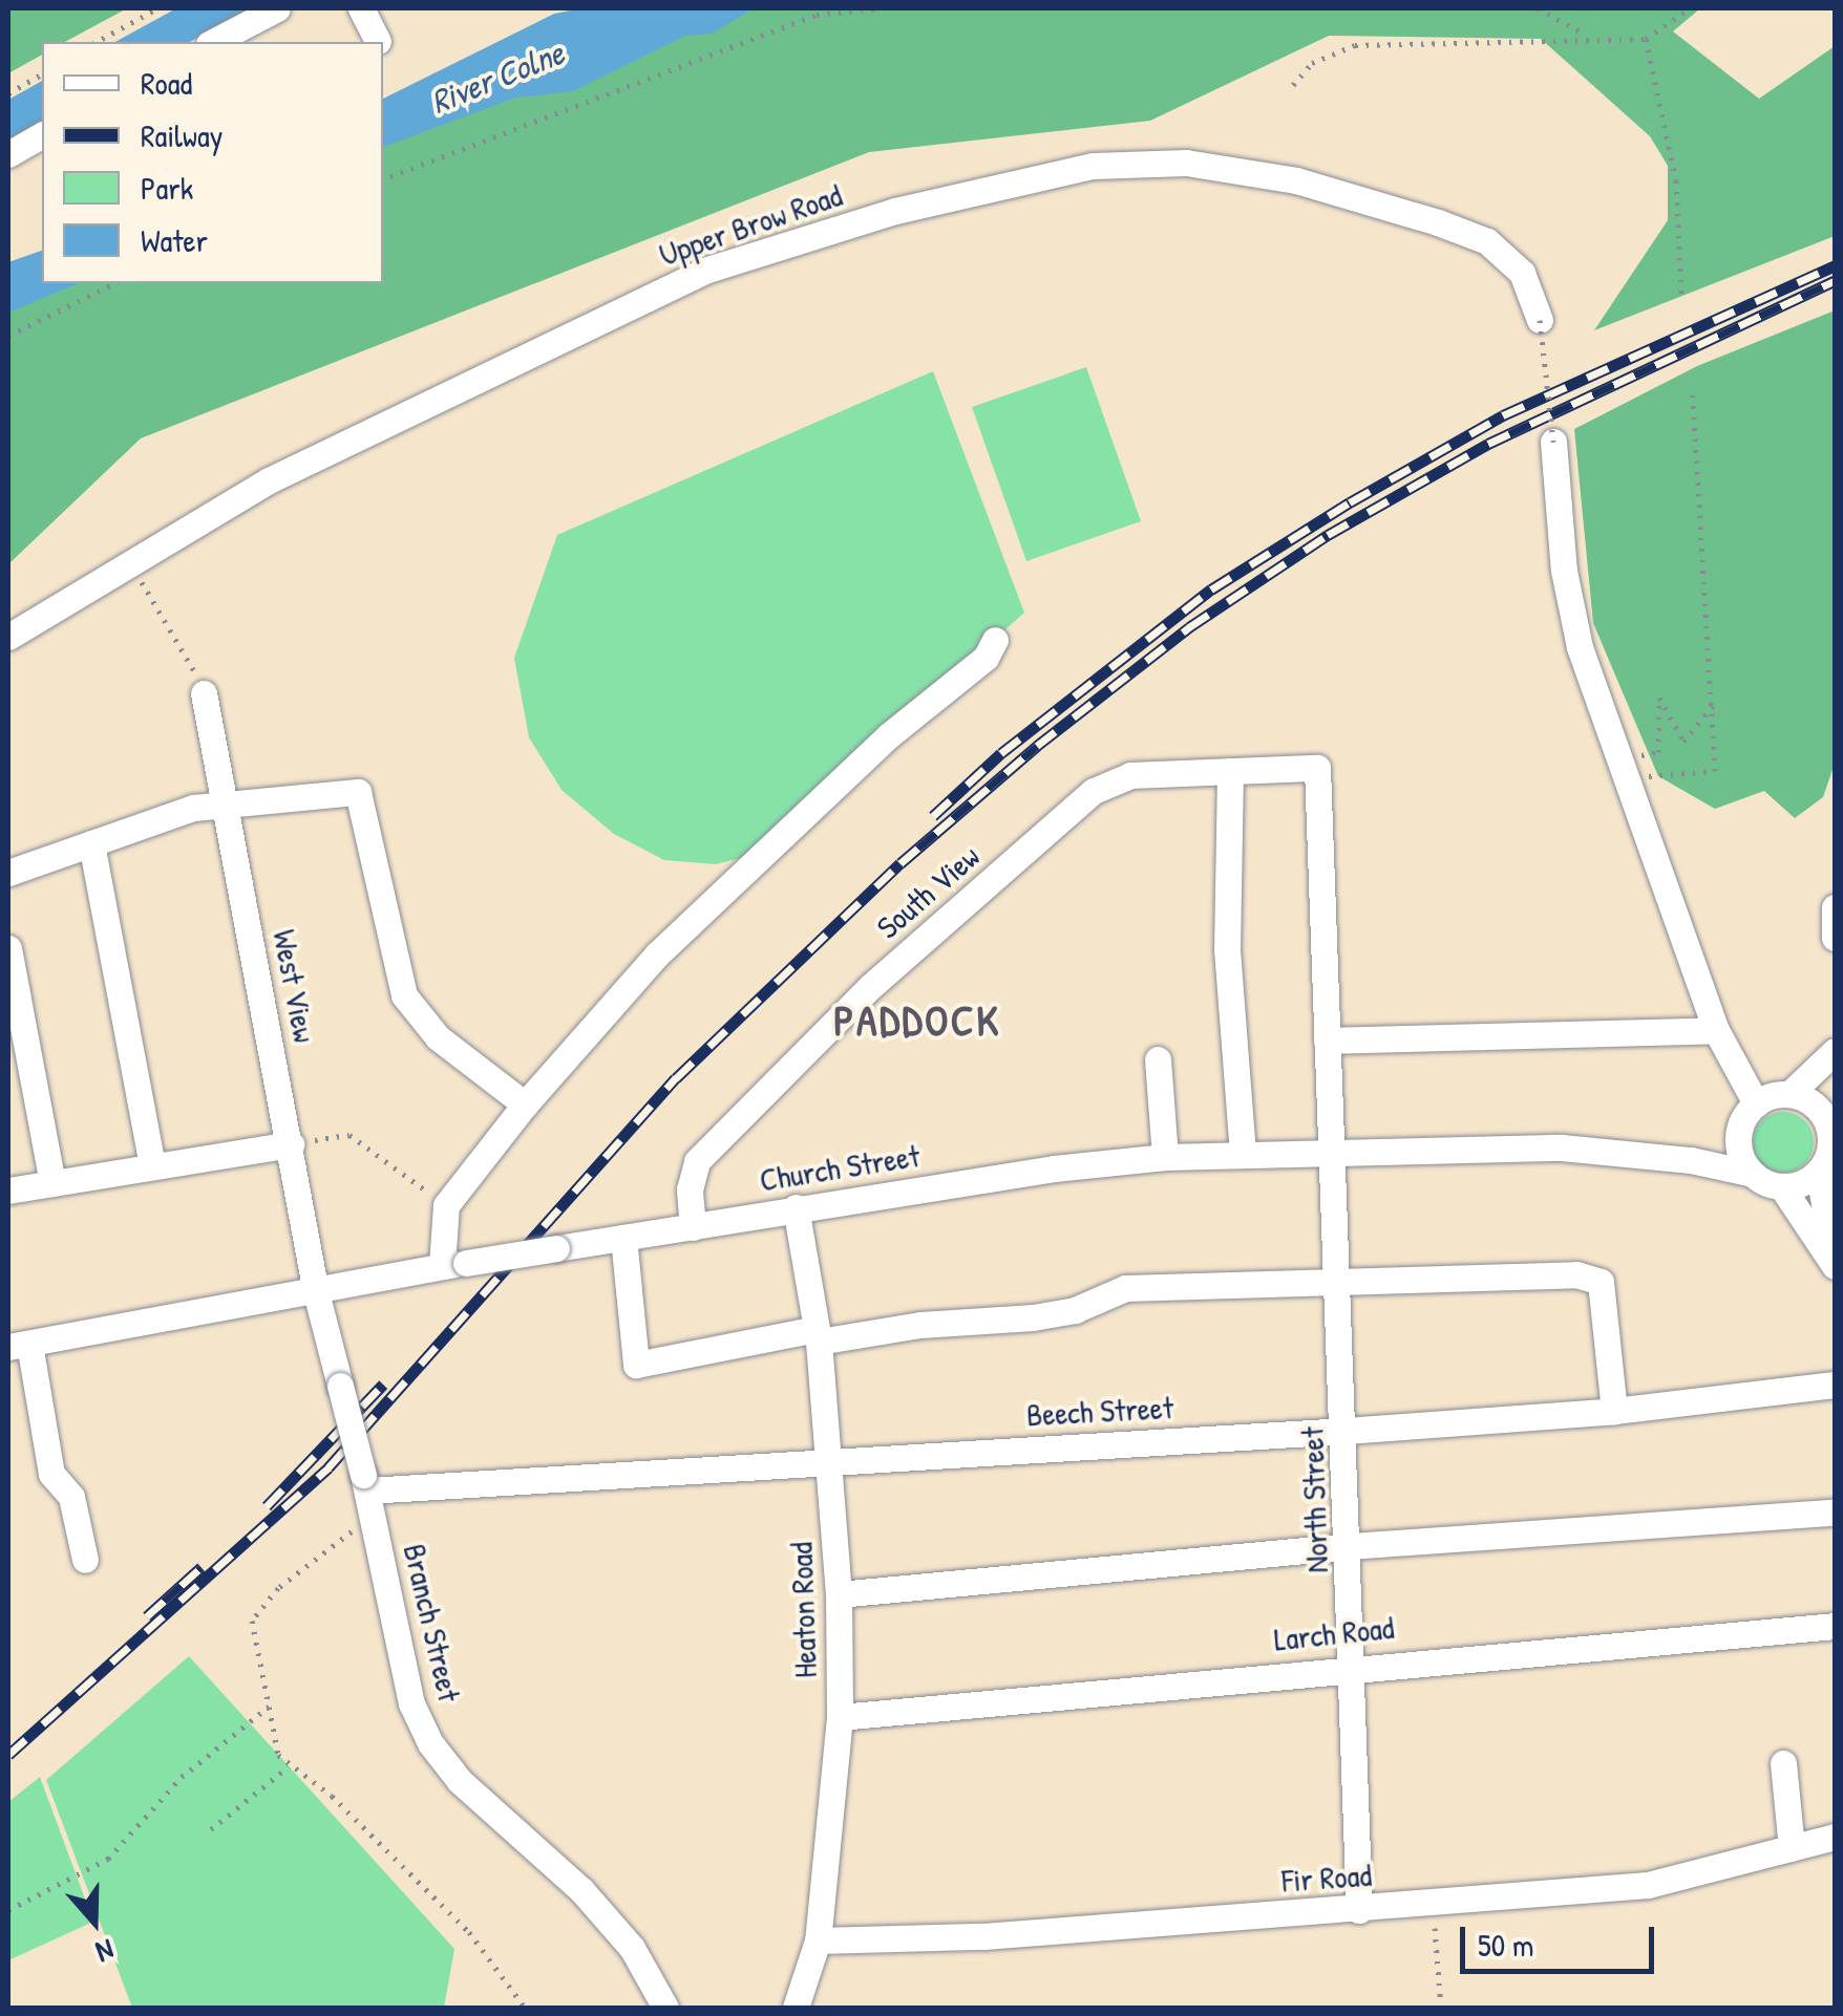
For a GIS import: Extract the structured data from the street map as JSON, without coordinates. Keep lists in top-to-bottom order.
{
  "streets": {
    "street": [
      "Upper Brow Road",
      "South View",
      "West View",
      "Church Street",
      "Beech Street",
      "North Street",
      "Heaton Road",
      "Branch Street",
      "Larch Road",
      "Fir Road"
    ]
  },
  "crossings": [
    ["South View", "Church Street"],
    ["South View", "North Street"],
    ["West View", "Church Street"],
    ["West View", "Branch Street"],
    ["Church Street", "North Street"],
    ["Church Street", "Heaton Road"],
    ["Church Street", "Branch Street"],
    ["Beech Street", "North Street"],
    ["Beech Street", "Heaton Road"],
    ["Beech Street", "Branch Street"],
    ["North Street", "Larch Road"],
    ["North Street", "Fir Road"],
    ["Heaton Road", "Larch Road"],
    ["Heaton Road", "Fir Road"]
  ],
  "districts": ["PADDOCK"],
  "water": ["River Colne"],
  "legend": [
    "Road",
    "Railway",
    "Park",
    "Water"
  ],
  "scale_bar": "50 m",
  "north": "bottom"
}
